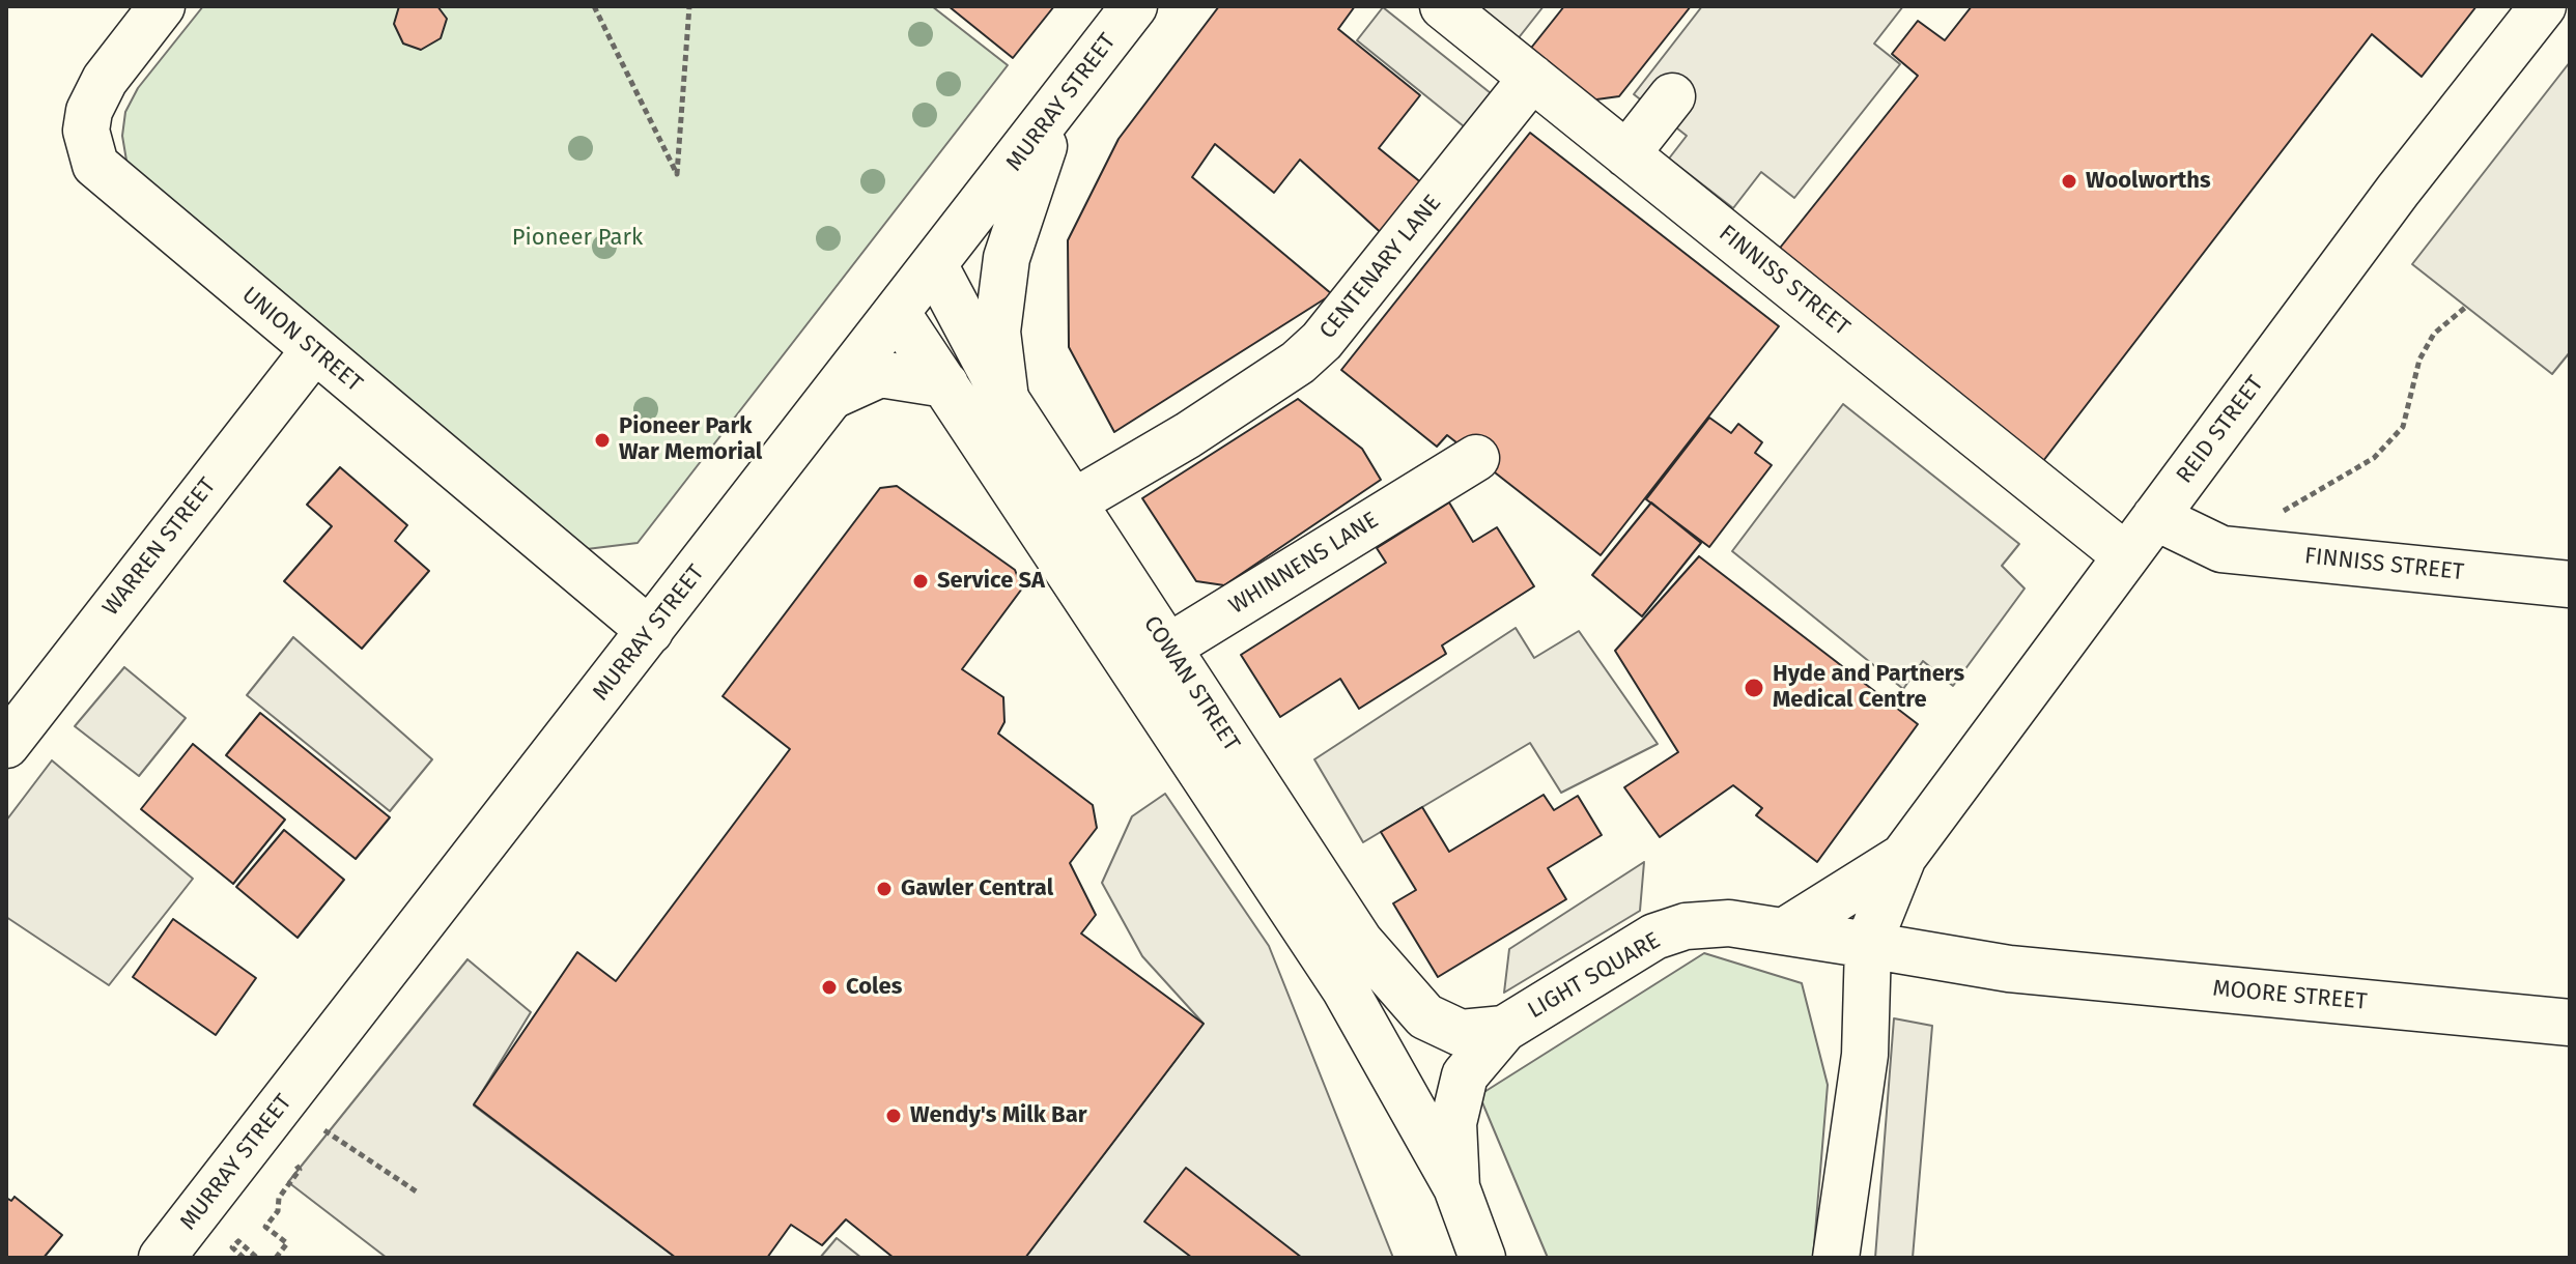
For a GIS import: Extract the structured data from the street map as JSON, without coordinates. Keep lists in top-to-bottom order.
{
  "streets": {
    "street": [
      "MURRAY STREET",
      "CENTENARY LANE",
      "FINNISS STREET",
      "UNION STREET",
      "REID STREET",
      "WARREN STREET",
      "WHINNENS LANE",
      "COWAN STREET",
      "LIGHT SQUARE",
      "MOORE STREET"
    ]
  },
  "crossings": [
    ["MURRAY STREET", "UNION STREET"],
    ["MURRAY STREET", "COWAN STREET"],
    ["CENTENARY LANE", "FINNISS STREET"],
    ["CENTENARY LANE", "COWAN STREET"],
    ["FINNISS STREET", "REID STREET"],
    ["UNION STREET", "WARREN STREET"],
    ["REID STREET", "LIGHT SQUARE"],
    ["REID STREET", "MOORE STREET"],
    ["WHINNENS LANE", "COWAN STREET"],
    ["COWAN STREET", "LIGHT SQUARE"],
    ["LIGHT SQUARE", "MOORE STREET"]
  ],
  "parks": ["Pioneer Park"],
  "places": [
    "Woolworths",
    "Pioneer Park War Memorial",
    "Service SA",
    "Hyde and Partners Medical Centre",
    "Gawler Central",
    "Coles",
    "Wendy's Milk Bar"
  ]
}
